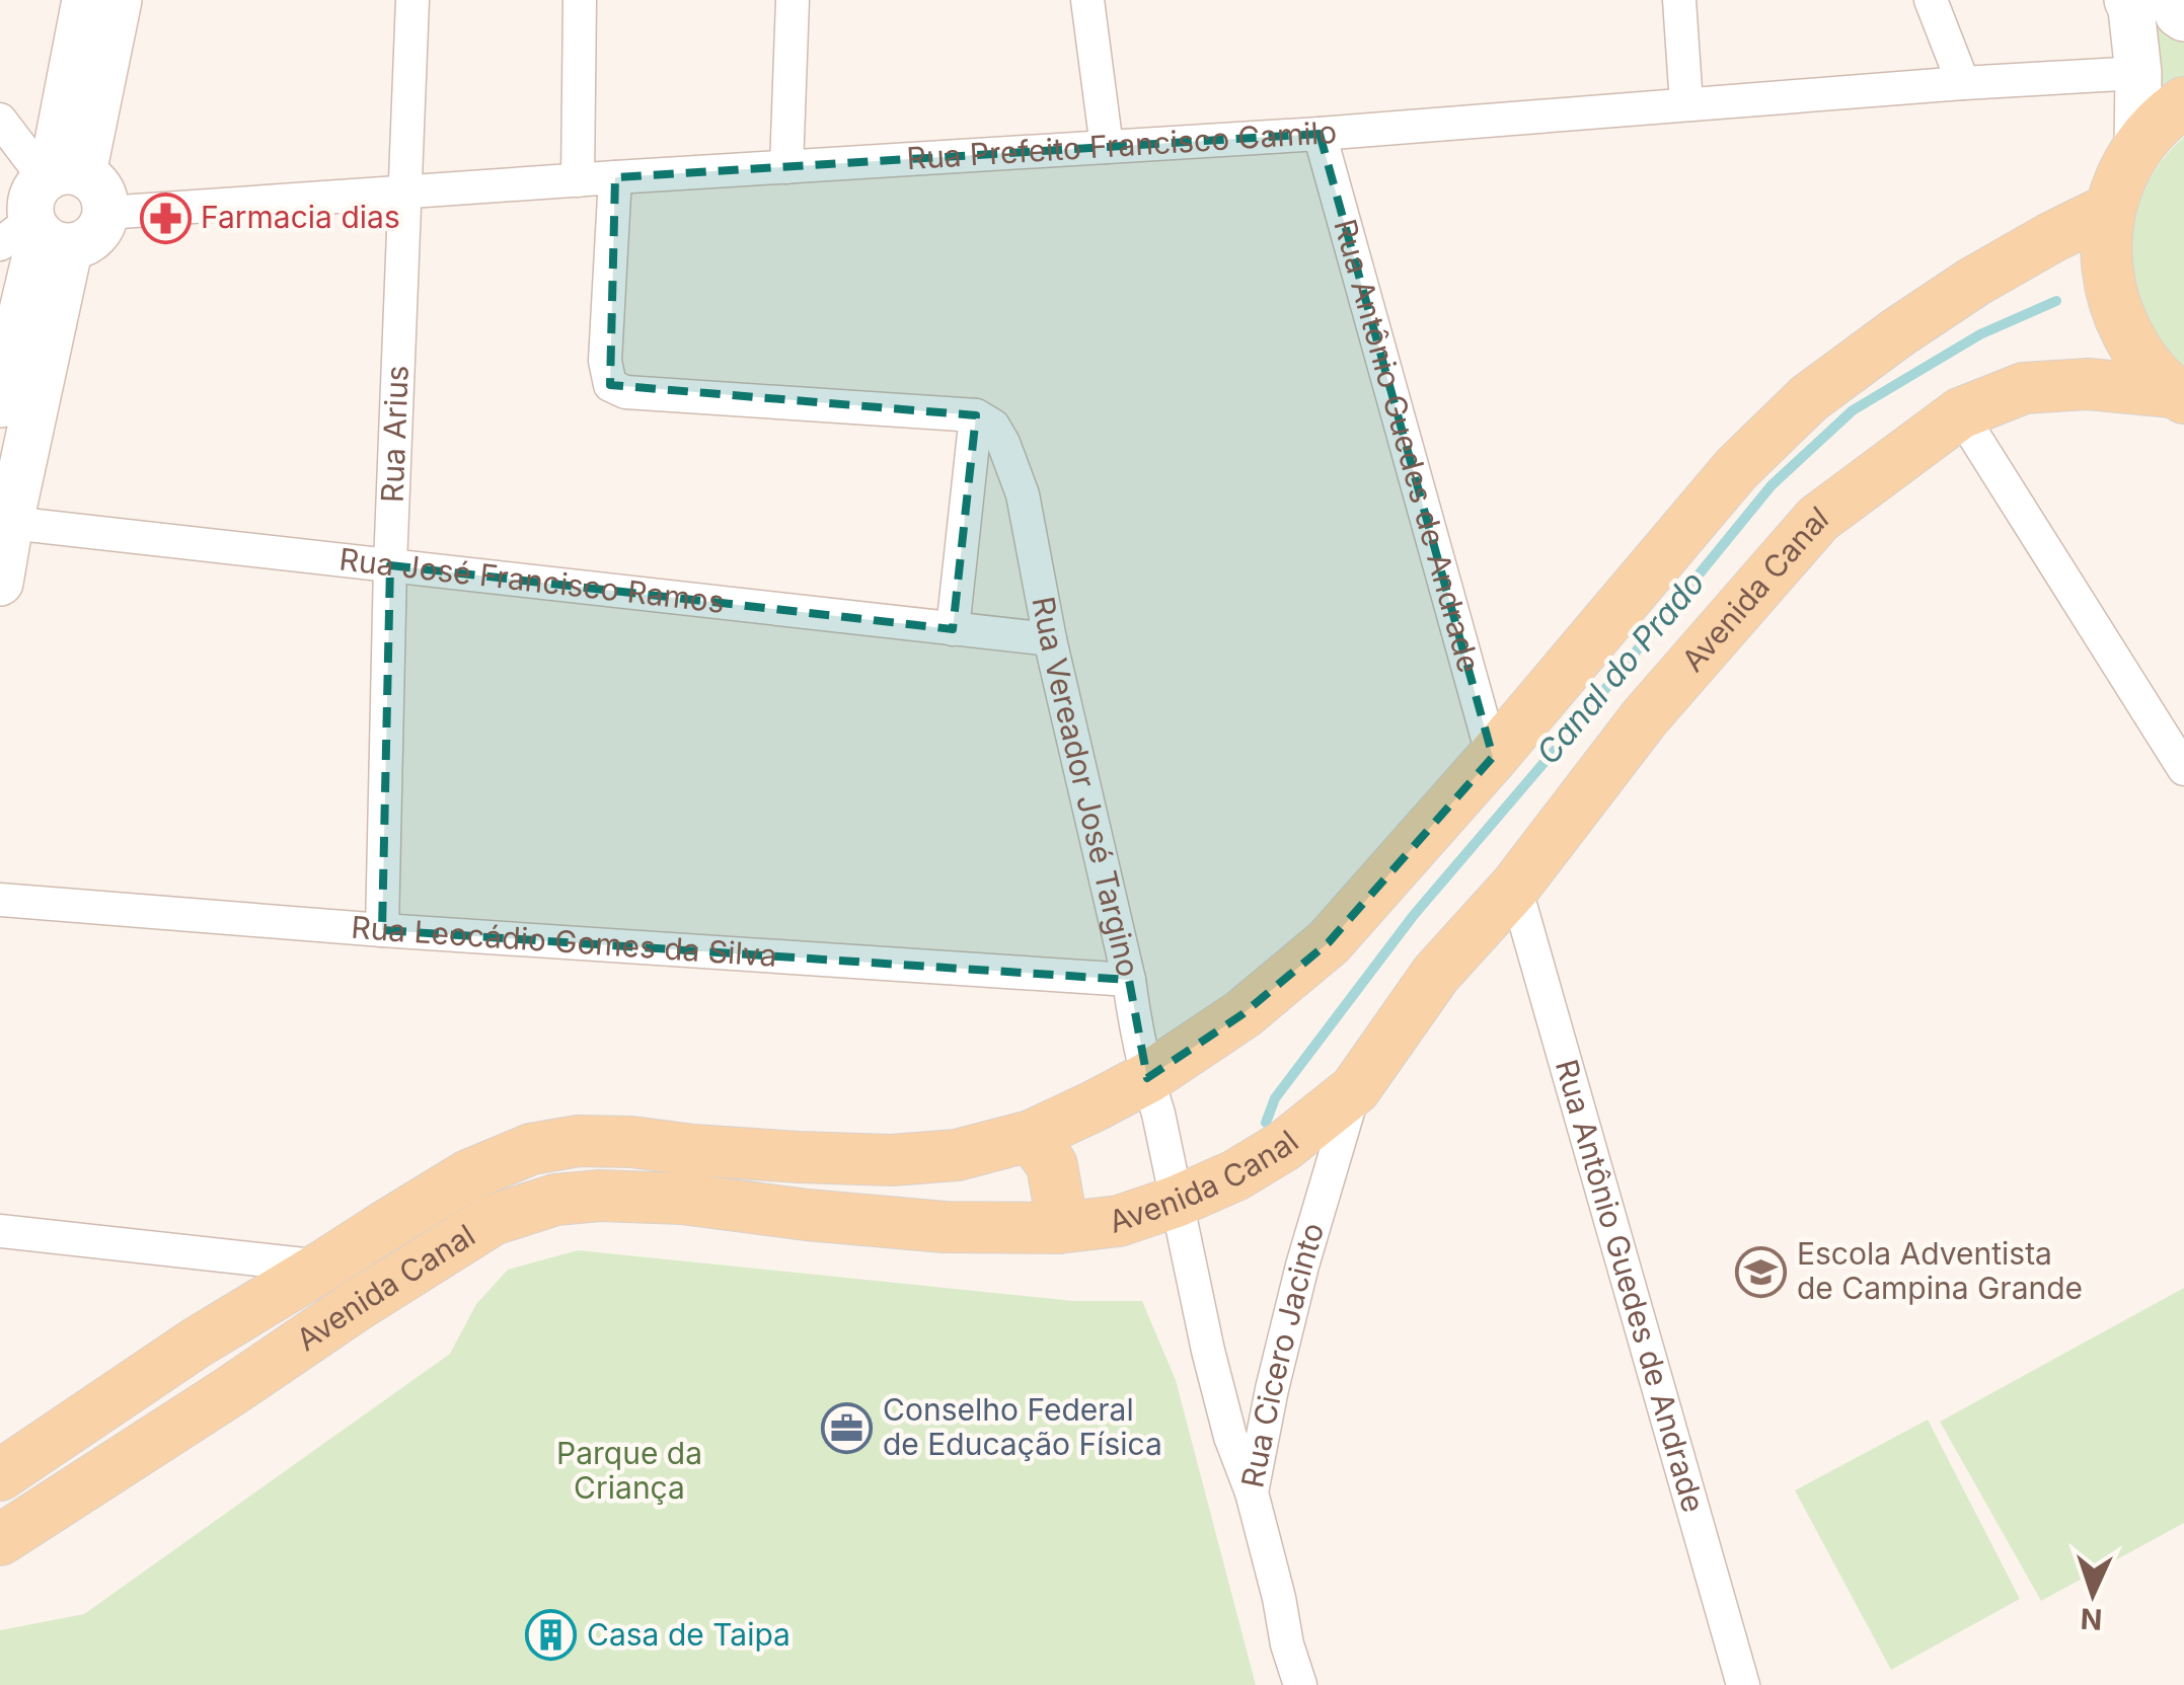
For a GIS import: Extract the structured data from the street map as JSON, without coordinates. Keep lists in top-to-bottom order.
{
  "streets": {
    "main road": ["Avenida Canal"],
    "street": [
      "Rua Prefeito Francisco Camilo",
      "Rua Arius",
      "Rua Antônio Guedes de Andrade",
      "Rua José Francisco Ramos",
      "Rua Vereador José Targino",
      "Rua Leocádio Gomes da Silva",
      "Rua Cicero Jacinto"
    ]
  },
  "crossings": [
    ["Rua Prefeito Francisco Camilo", "Rua Arius"],
    ["Rua Prefeito Francisco Camilo", "Rua Antônio Guedes de Andrade"],
    ["Rua Arius", "Rua José Francisco Ramos"],
    ["Rua Arius", "Rua Leocádio Gomes da Silva"],
    ["Rua Antônio Guedes de Andrade", "Avenida Canal"],
    ["Rua José Francisco Ramos", "Rua Vereador José Targino"],
    ["Avenida Canal", "Rua Vereador José Targino"],
    ["Avenida Canal", "Rua Cicero Jacinto"],
    ["Rua Vereador José Targino", "Rua Leocádio Gomes da Silva"]
  ],
  "water": ["Canal do Prado"],
  "parks": ["Parque da Criança"],
  "places": {
    "pharmacy": ["Farmacia dias"],
    "school or university": ["Escola Adventista de Campina Grande"],
    "office": ["Conselho Federal de Educação Física"],
    "building": ["Casa de Taipa"]
  },
  "north": "bottom"
}
